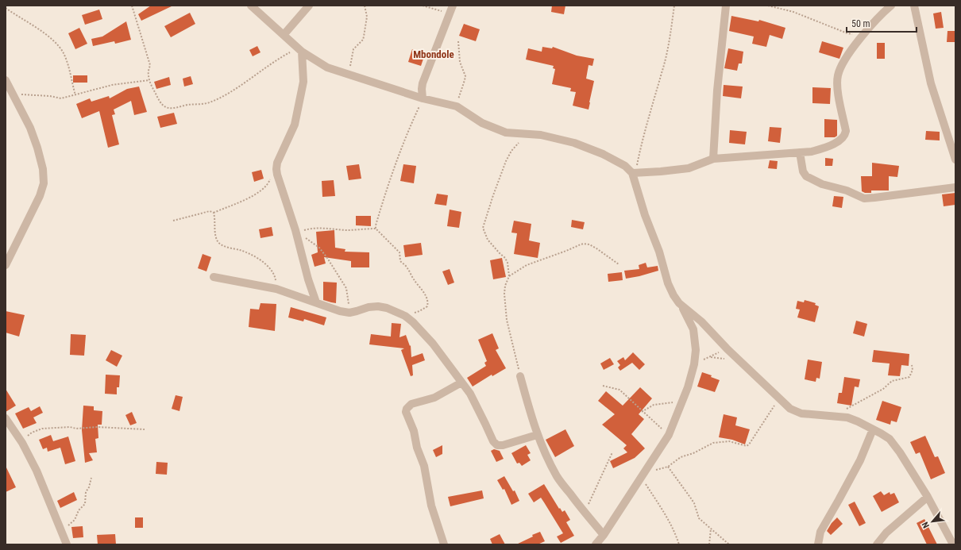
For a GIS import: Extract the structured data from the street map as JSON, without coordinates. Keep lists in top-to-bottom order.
{
  "districts": ["Mbondole"],
  "scale_bar": "50 m",
  "north": "bottom left"
}
